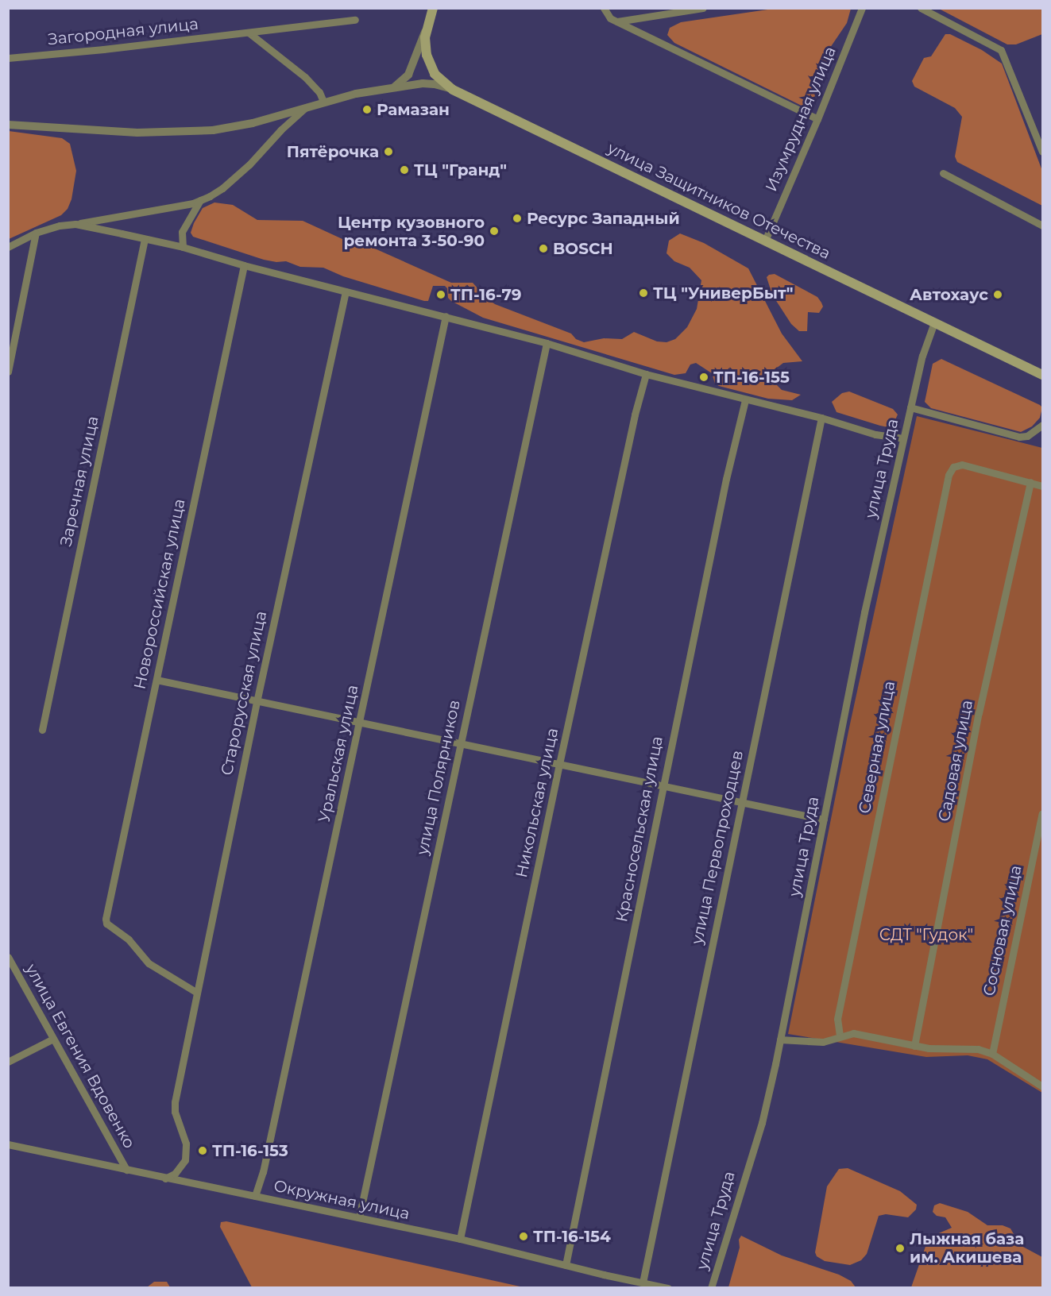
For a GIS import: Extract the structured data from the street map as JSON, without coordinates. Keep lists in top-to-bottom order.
{
  "streets": {
    "main road": ["улица Защитников Отечества"],
    "street": [
      "Загородная улица",
      "Изумрудная улица",
      "улица Труда",
      "Заречная улица",
      "Новороссийская улица",
      "Старорусская улица",
      "Северная улица",
      "Уральская улица",
      "Садовая улица",
      "улица Полярников",
      "Никольская улица",
      "Красносельская улица",
      "улица Первопроходцев",
      "Сосновая улица",
      "улица Евгения Вдовенко",
      "Окружная улица"
    ]
  },
  "crossings": [
    ["Изумрудная улица", "улица Защитников Отечества"],
    ["улица Защитников Отечества", "улица Труда"],
    ["Новороссийская улица", "Старорусская улица"],
    ["Старорусская улица", "Окружная улица"],
    ["Северная улица", "Садовая улица"],
    ["Уральская улица", "Окружная улица"],
    ["улица Полярников", "Окружная улица"],
    ["Никольская улица", "Окружная улица"],
    ["Красносельская улица", "Окружная улица"],
    ["улица Первопроходцев", "Окружная улица"],
    ["улица Евгения Вдовенко", "Окружная улица"]
  ],
  "parks": ["СДТ \"Гудок\""],
  "places": [
    "Рамазан",
    "Пятёрочка",
    "ТЦ \"Гранд\"",
    "Ресурс Западный",
    "Центр кузовного ремонта 3-50-90",
    "BOSCH",
    "ТЦ \"УниверБыт\"",
    "ТП-16-79",
    "Автохаус",
    "ТП-16-155",
    "ТП-16-153",
    "ТП-16-154",
    "Лыжная база им. Акишева"
  ]
}
